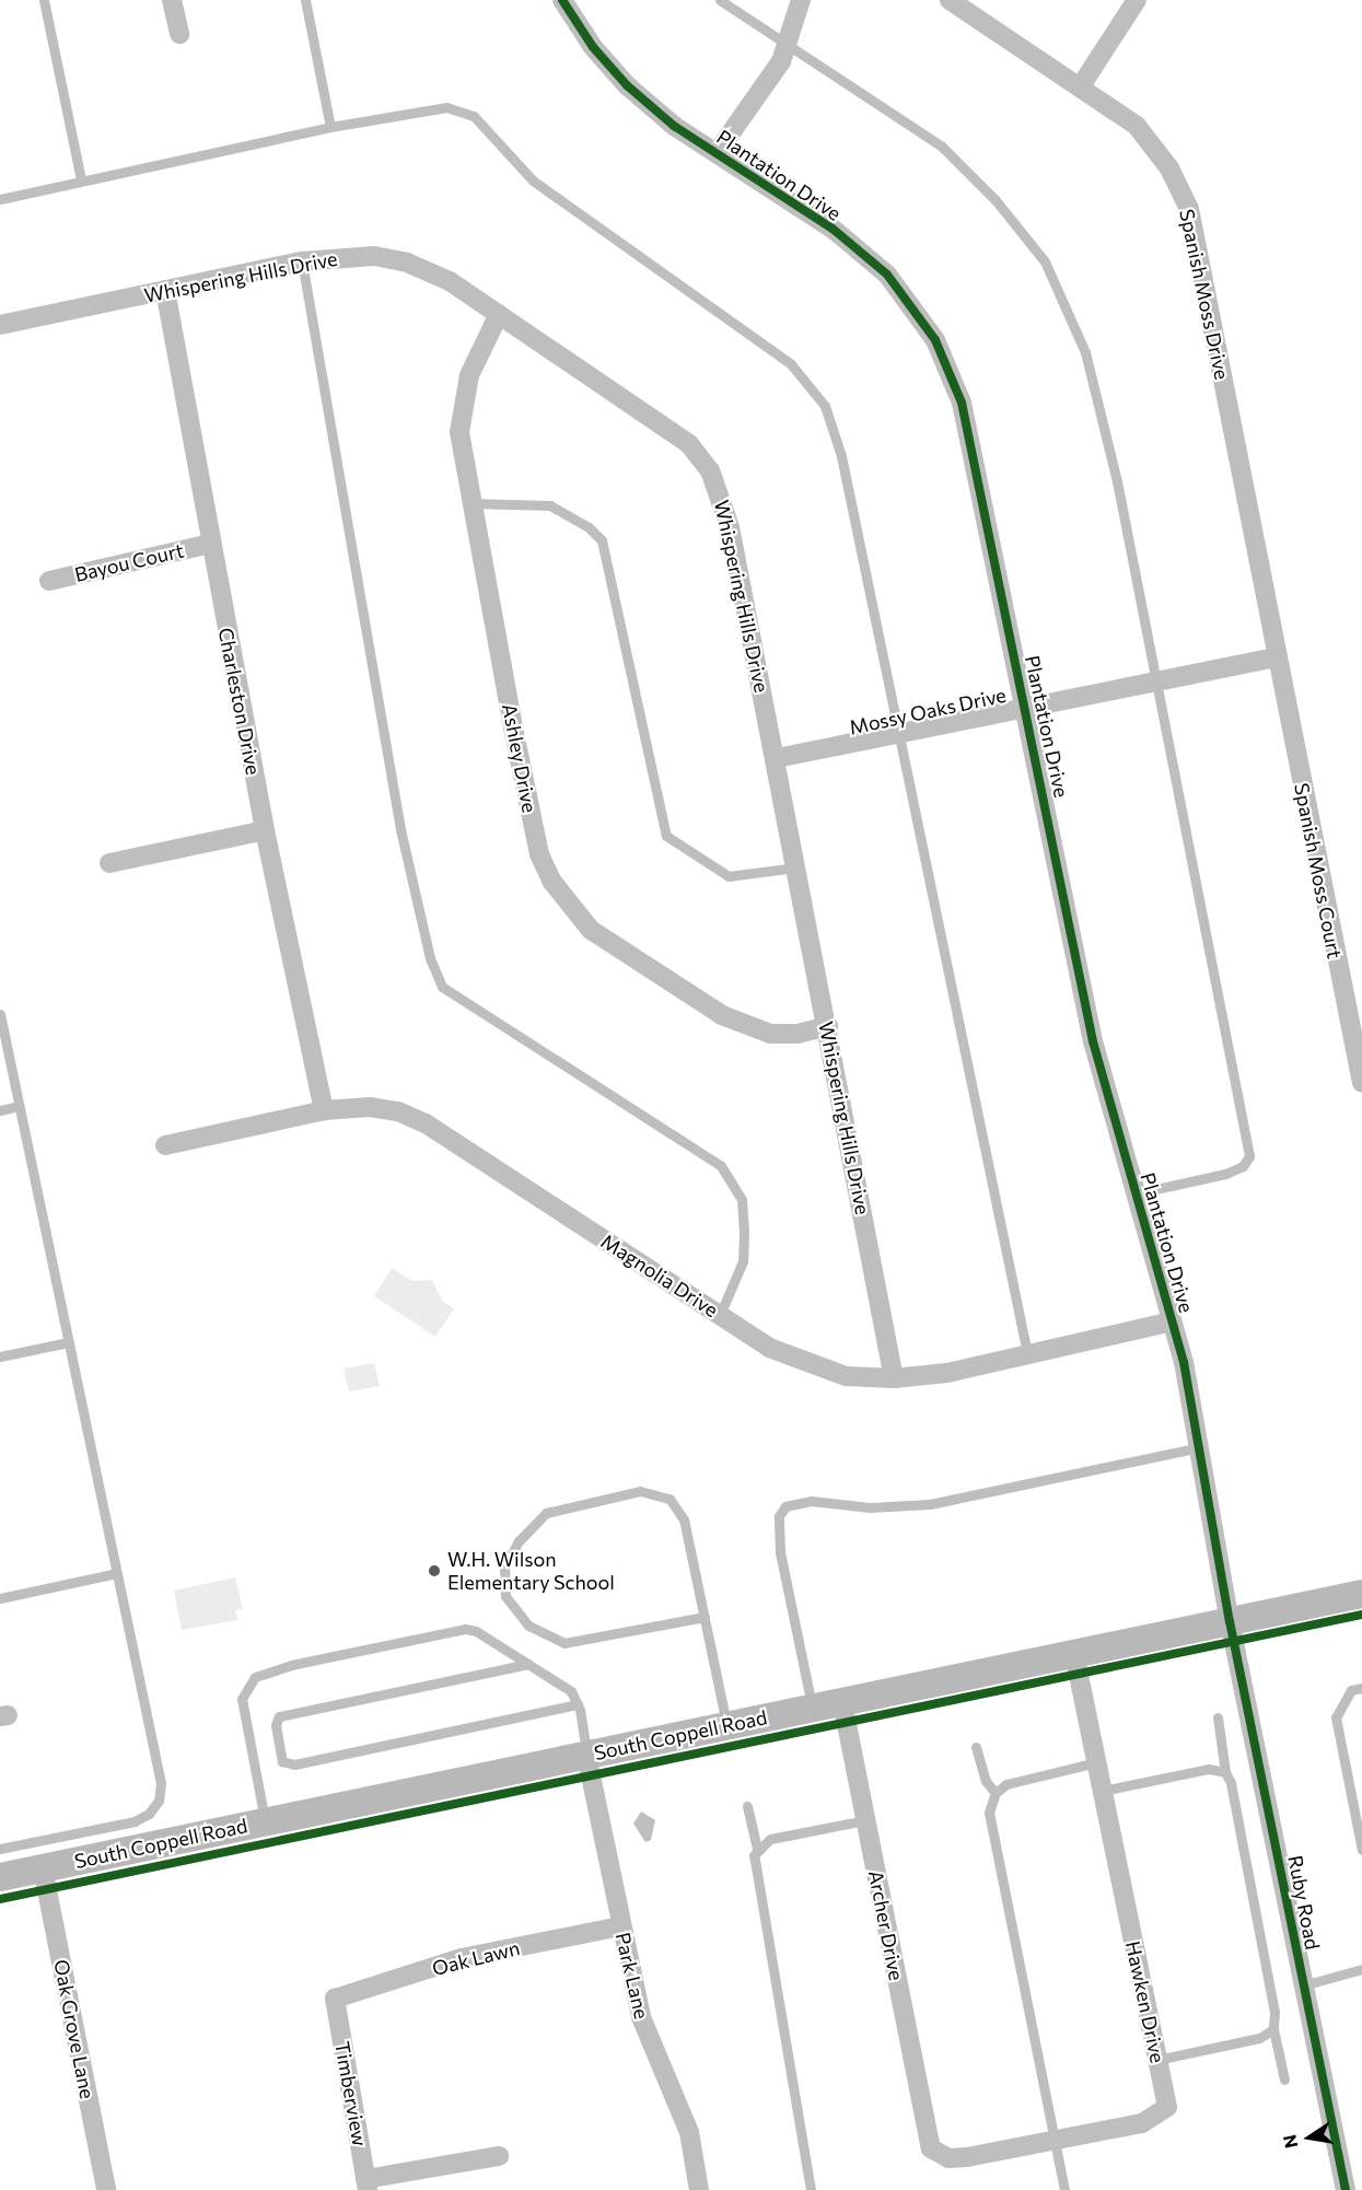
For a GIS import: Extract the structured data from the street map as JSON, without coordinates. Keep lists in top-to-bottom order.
{
  "streets": {
    "street": [
      "Plantation Drive",
      "Whispering Hills Drive",
      "Spanish Moss Drive",
      "Bayou Court",
      "Charleston Drive",
      "Mossy Oaks Drive",
      "Ashley Drive",
      "Spanish Moss Court",
      "Magnolia Drive",
      "South Coppell Road",
      "Ruby Road",
      "Archer Drive",
      "Oak Lawn",
      "Park Lane",
      "Hawken Drive",
      "Oak Grove Lane",
      "Timberview"
    ]
  },
  "crossings": [
    ["Plantation Drive", "Mossy Oaks Drive"],
    ["Plantation Drive", "Magnolia Drive"],
    ["Plantation Drive", "South Coppell Road"],
    ["Plantation Drive", "Ruby Road"],
    ["Whispering Hills Drive", "Charleston Drive"],
    ["Whispering Hills Drive", "Mossy Oaks Drive"],
    ["Whispering Hills Drive", "Ashley Drive"],
    ["Whispering Hills Drive", "Magnolia Drive"],
    ["Spanish Moss Drive", "Mossy Oaks Drive"],
    ["Spanish Moss Drive", "Spanish Moss Court"],
    ["Bayou Court", "Charleston Drive"],
    ["Charleston Drive", "Magnolia Drive"],
    ["Mossy Oaks Drive", "Spanish Moss Court"],
    ["South Coppell Road", "Ruby Road"],
    ["South Coppell Road", "Archer Drive"],
    ["South Coppell Road", "Park Lane"],
    ["South Coppell Road", "Hawken Drive"],
    ["South Coppell Road", "Oak Grove Lane"],
    ["Archer Drive", "Hawken Drive"],
    ["Oak Lawn", "Park Lane"],
    ["Oak Lawn", "Timberview"]
  ],
  "places": ["W.H. Wilson Elementary School"],
  "north": "left"
}
